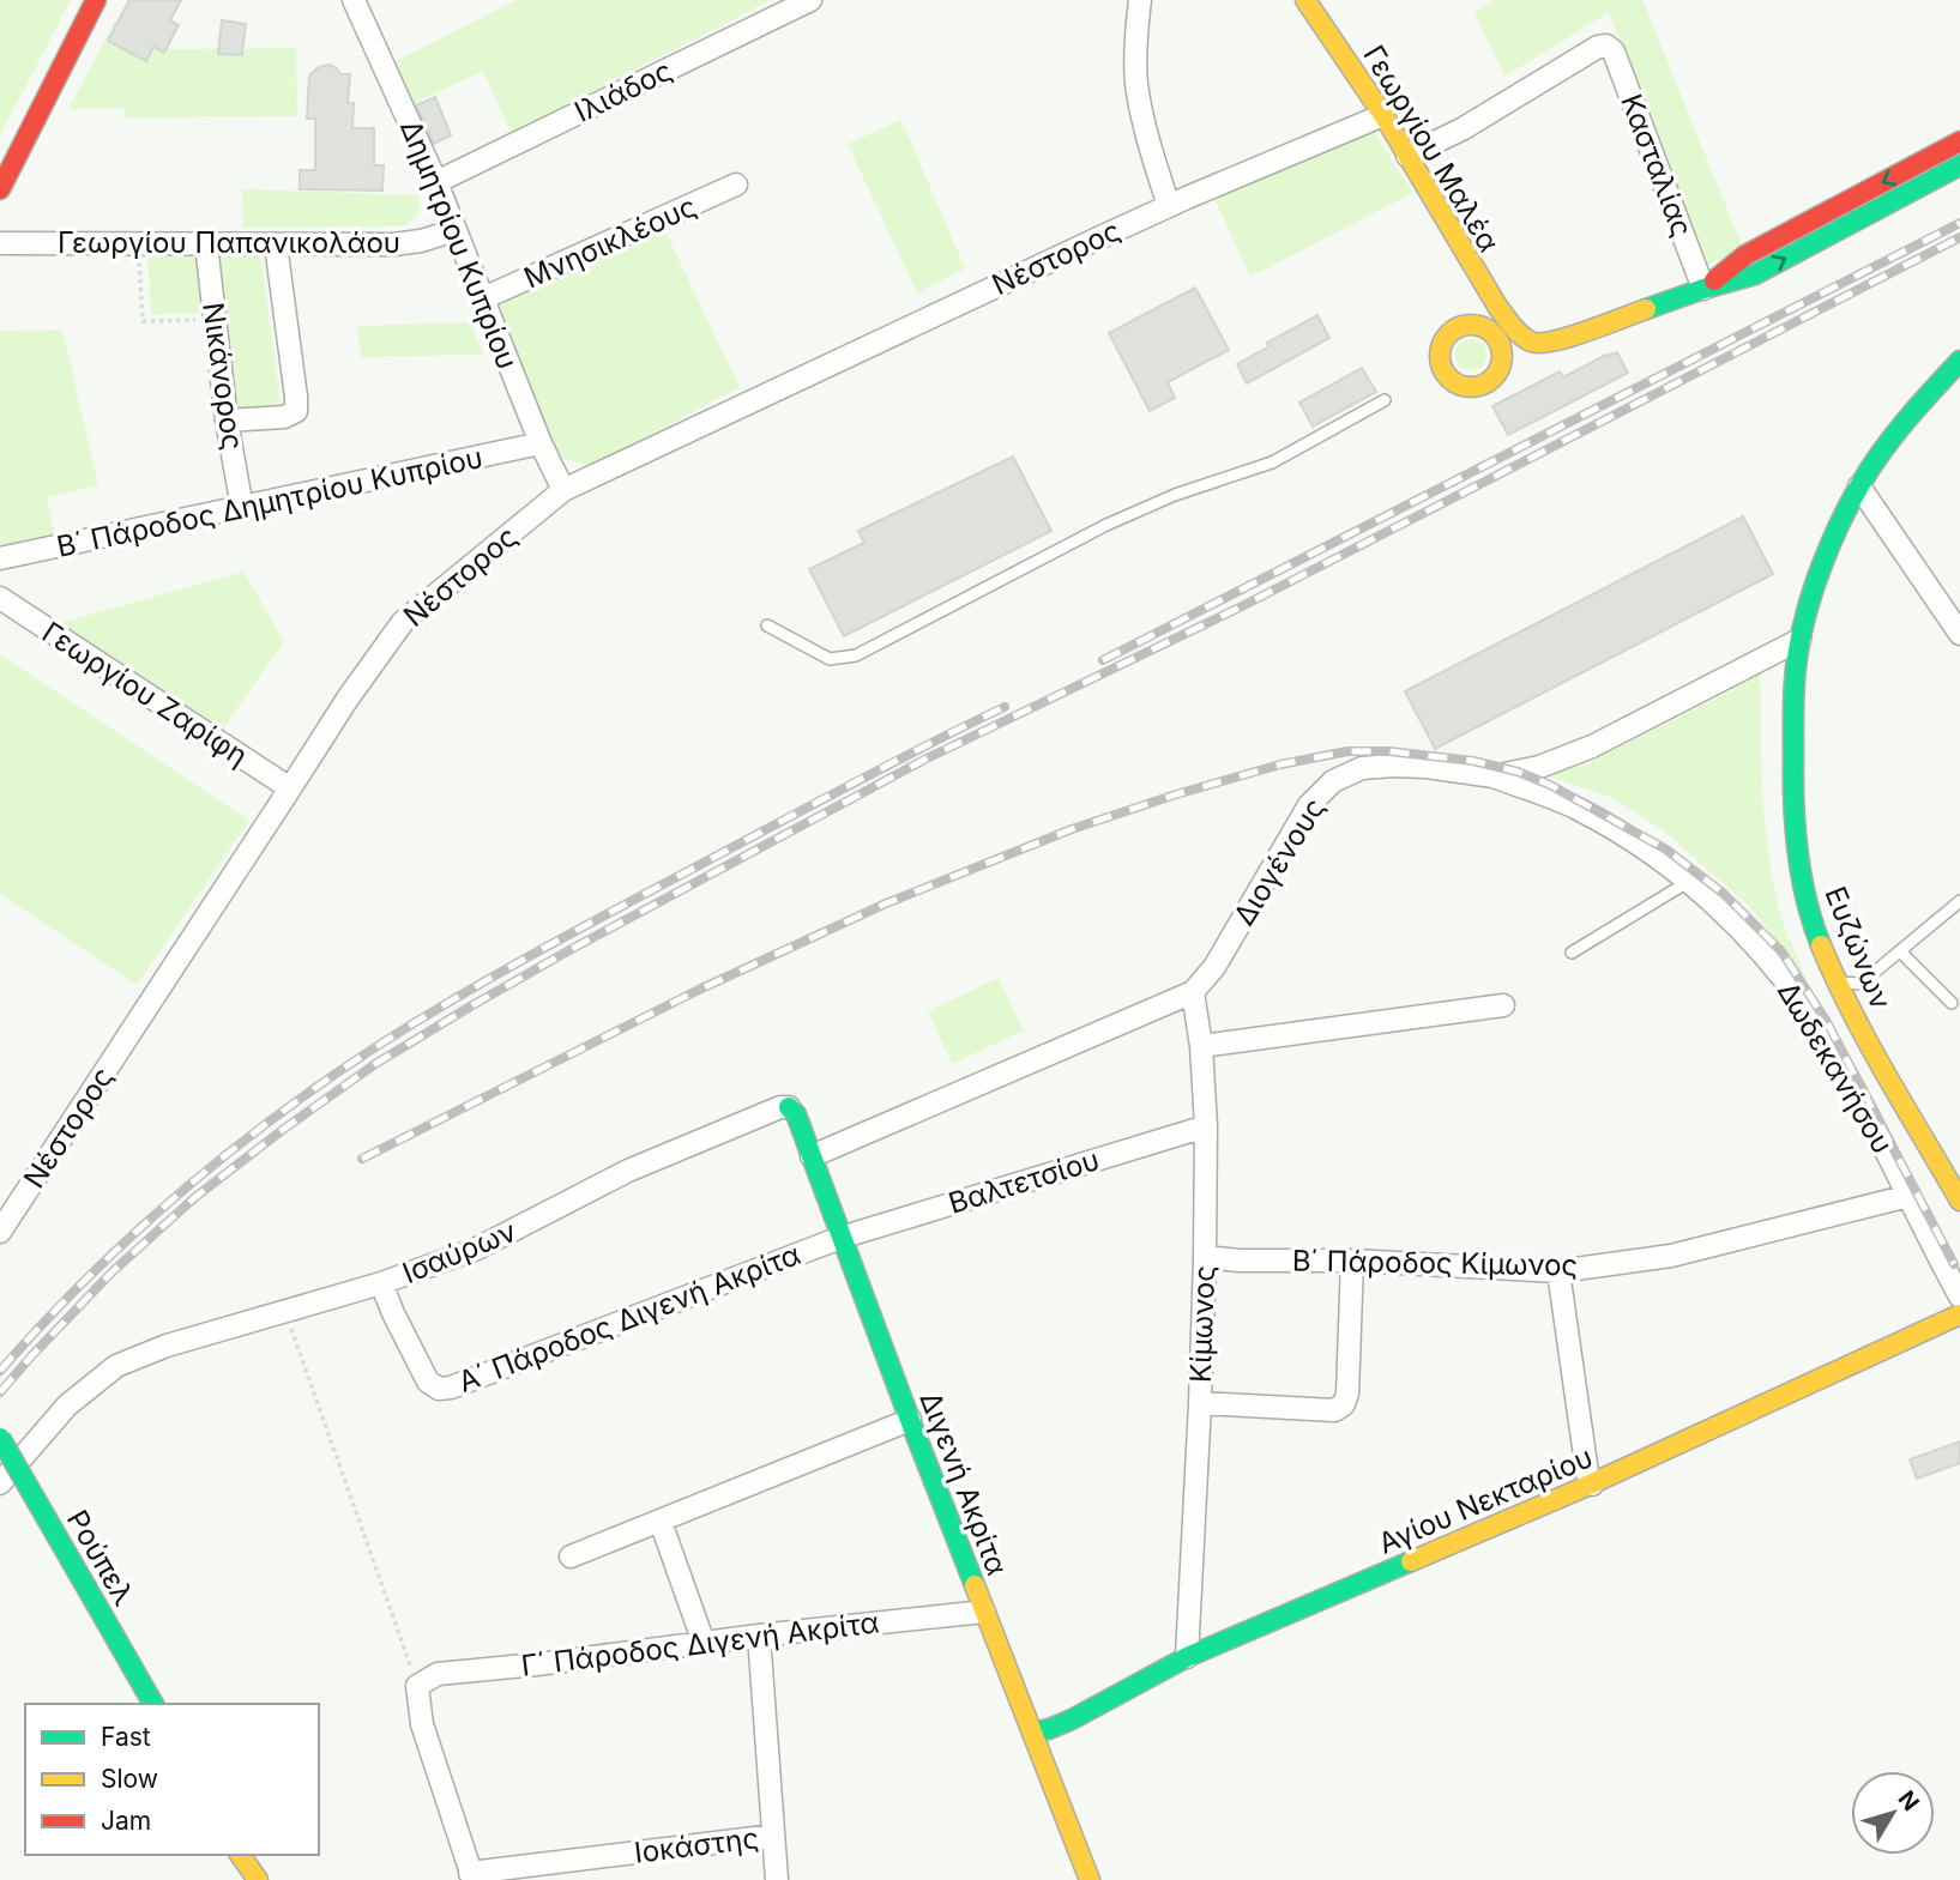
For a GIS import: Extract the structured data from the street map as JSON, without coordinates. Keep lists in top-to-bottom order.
{
  "streets": {
    "street": [
      "Ιλιάδος",
      "Γεωργίου Μαλέα",
      "Κασταλίας",
      "Γεωργίου Παπανικολάου",
      "Μνησικλέους",
      "Δημητρίου Κυπρίου",
      "Νέστορος",
      "Νικάνορος",
      "Β΄ Πάροδος Δημητρίου Κυπρίου",
      "Γεωργίου Ζαρίφη",
      "Διογένους",
      "Ευζώνων",
      "Δωδεκανήσου",
      "Βαλτετσίου",
      "Ισαύρων",
      "Β΄ Πάροδος Κίμωνος",
      "Α΄ Πάροδος Διγενή Ακρίτα",
      "Κίμωνος",
      "Διγενή Ακρίτα",
      "Αγίου Νεκταρίου",
      "Ρούπελ",
      "Γ΄ Πάροδος Διγενή Ακρίτα",
      "Ιοκάστης"
    ]
  },
  "crossings": [
    ["Ιλιάδος", "Δημητρίου Κυπρίου"],
    ["Γεωργίου Μαλέα", "Κασταλίας"],
    ["Γεωργίου Μαλέα", "Νέστορος"],
    ["Γεωργίου Παπανικολάου", "Δημητρίου Κυπρίου"],
    ["Γεωργίου Παπανικολάου", "Νικάνορος"],
    ["Μνησικλέους", "Δημητρίου Κυπρίου"],
    ["Δημητρίου Κυπρίου", "Νέστορος"],
    ["Δημητρίου Κυπρίου", "Β΄ Πάροδος Δημητρίου Κυπρίου"],
    ["Νέστορος", "Γεωργίου Ζαρίφη"],
    ["Νικάνορος", "Β΄ Πάροδος Δημητρίου Κυπρίου"],
    ["Διογένους", "Ευζώνων"],
    ["Διογένους", "Δωδεκανήσου"],
    ["Διογένους", "Κίμωνος"],
    ["Διογένους", "Διγενή Ακρίτα"],
    ["Δωδεκανήσου", "Β΄ Πάροδος Κίμωνος"],
    ["Βαλτετσίου", "Α΄ Πάροδος Διγενή Ακρίτα"],
    ["Βαλτετσίου", "Κίμωνος"],
    ["Βαλτετσίου", "Διγενή Ακρίτα"],
    ["Ισαύρων", "Α΄ Πάροδος Διγενή Ακρίτα"],
    ["Ισαύρων", "Διγενή Ακρίτα"],
    ["Β΄ Πάροδος Κίμωνος", "Κίμωνος"],
    ["Α΄ Πάροδος Διγενή Ακρίτα", "Διγενή Ακρίτα"],
    ["Κίμωνος", "Αγίου Νεκταρίου"],
    ["Διγενή Ακρίτα", "Αγίου Νεκταρίου"],
    ["Διγενή Ακρίτα", "Γ΄ Πάροδος Διγενή Ακρίτα"]
  ],
  "legend": ["Fast", "Slow", "Jam"],
  "north": "top right"
}
